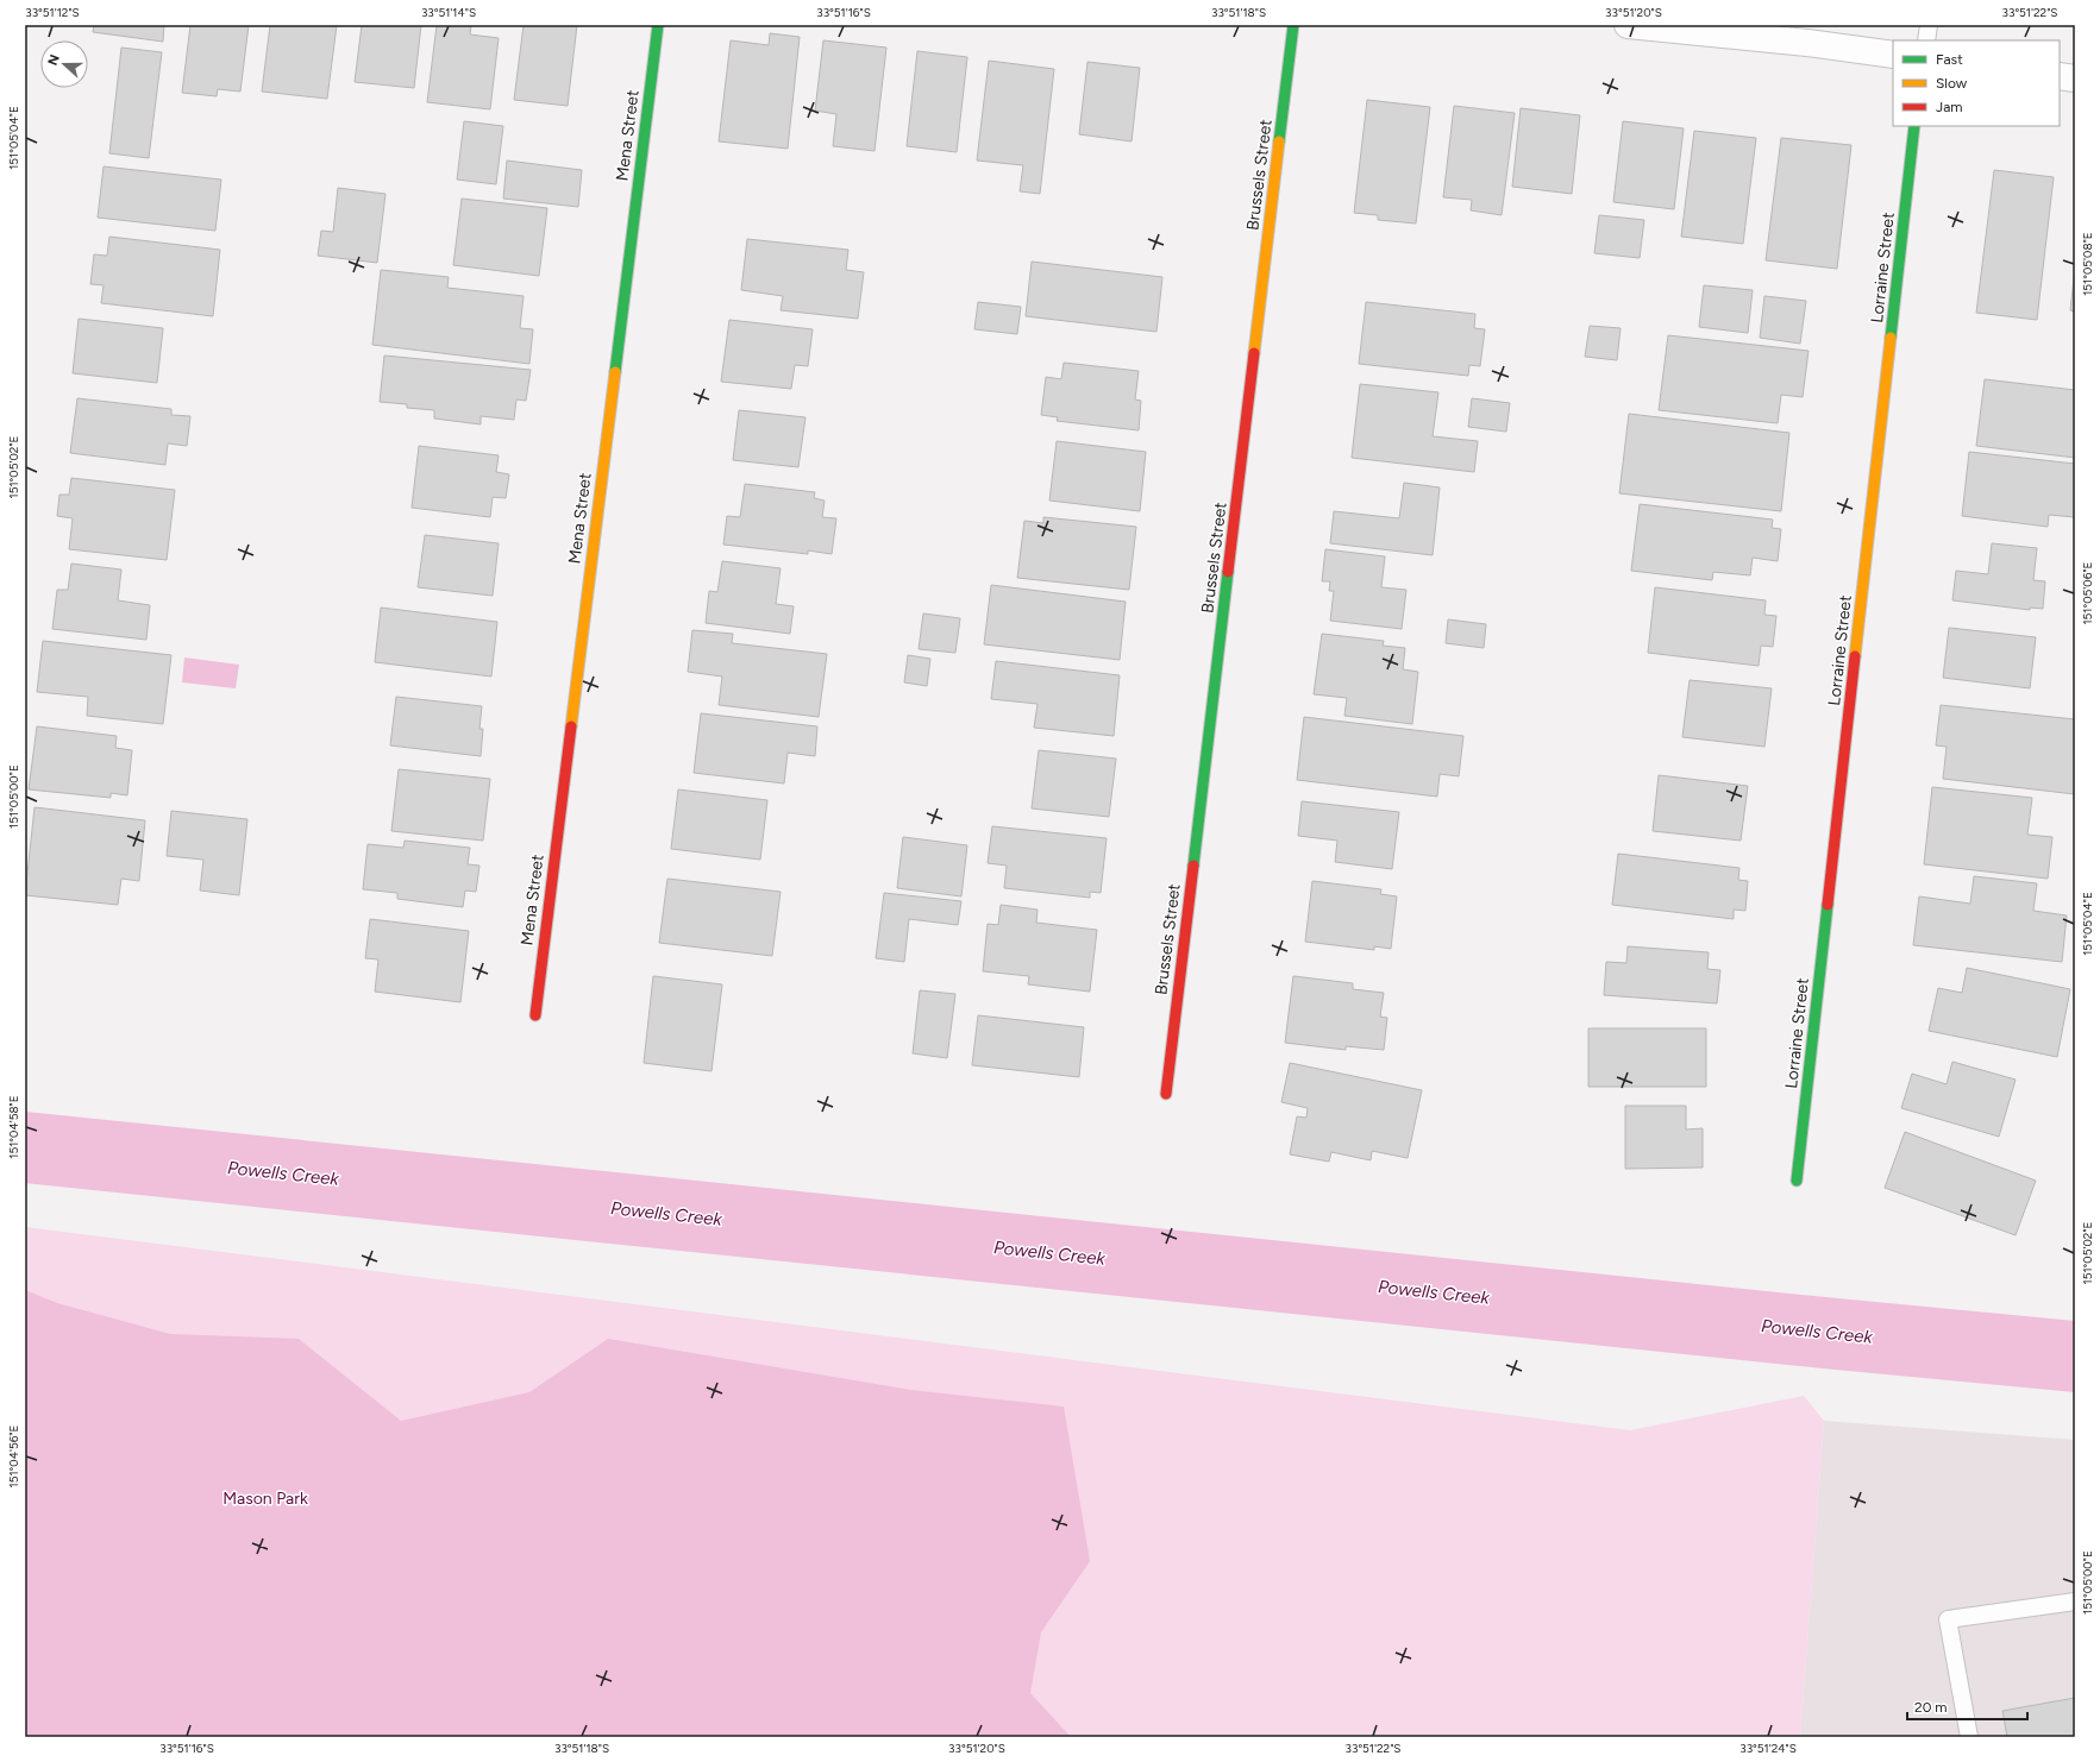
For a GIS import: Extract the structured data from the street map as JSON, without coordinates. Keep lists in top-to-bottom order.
{
  "streets": {
    "street": ["Mena Street", "Brussels Street", "Lorraine Street"]
  },
  "water": ["Powells Creek"],
  "parks": ["Mason Park"],
  "legend": ["Fast", "Slow", "Jam"],
  "scale_bar": "20 m",
  "north": "left",
  "coordinates": [
    "33°51'12\"S",
    "33°51'14\"S",
    "33°51'16\"S",
    "33°51'18\"S",
    "33°51'20\"S",
    "33°51'22\"S",
    "151°05'04\"E",
    "151°05'08\"E",
    "151°05'02\"E",
    "151°05'06\"E",
    "151°05'00\"E",
    "151°04'58\"E",
    "151°04'56\"E",
    "33°51'24\"S"
  ]
}
